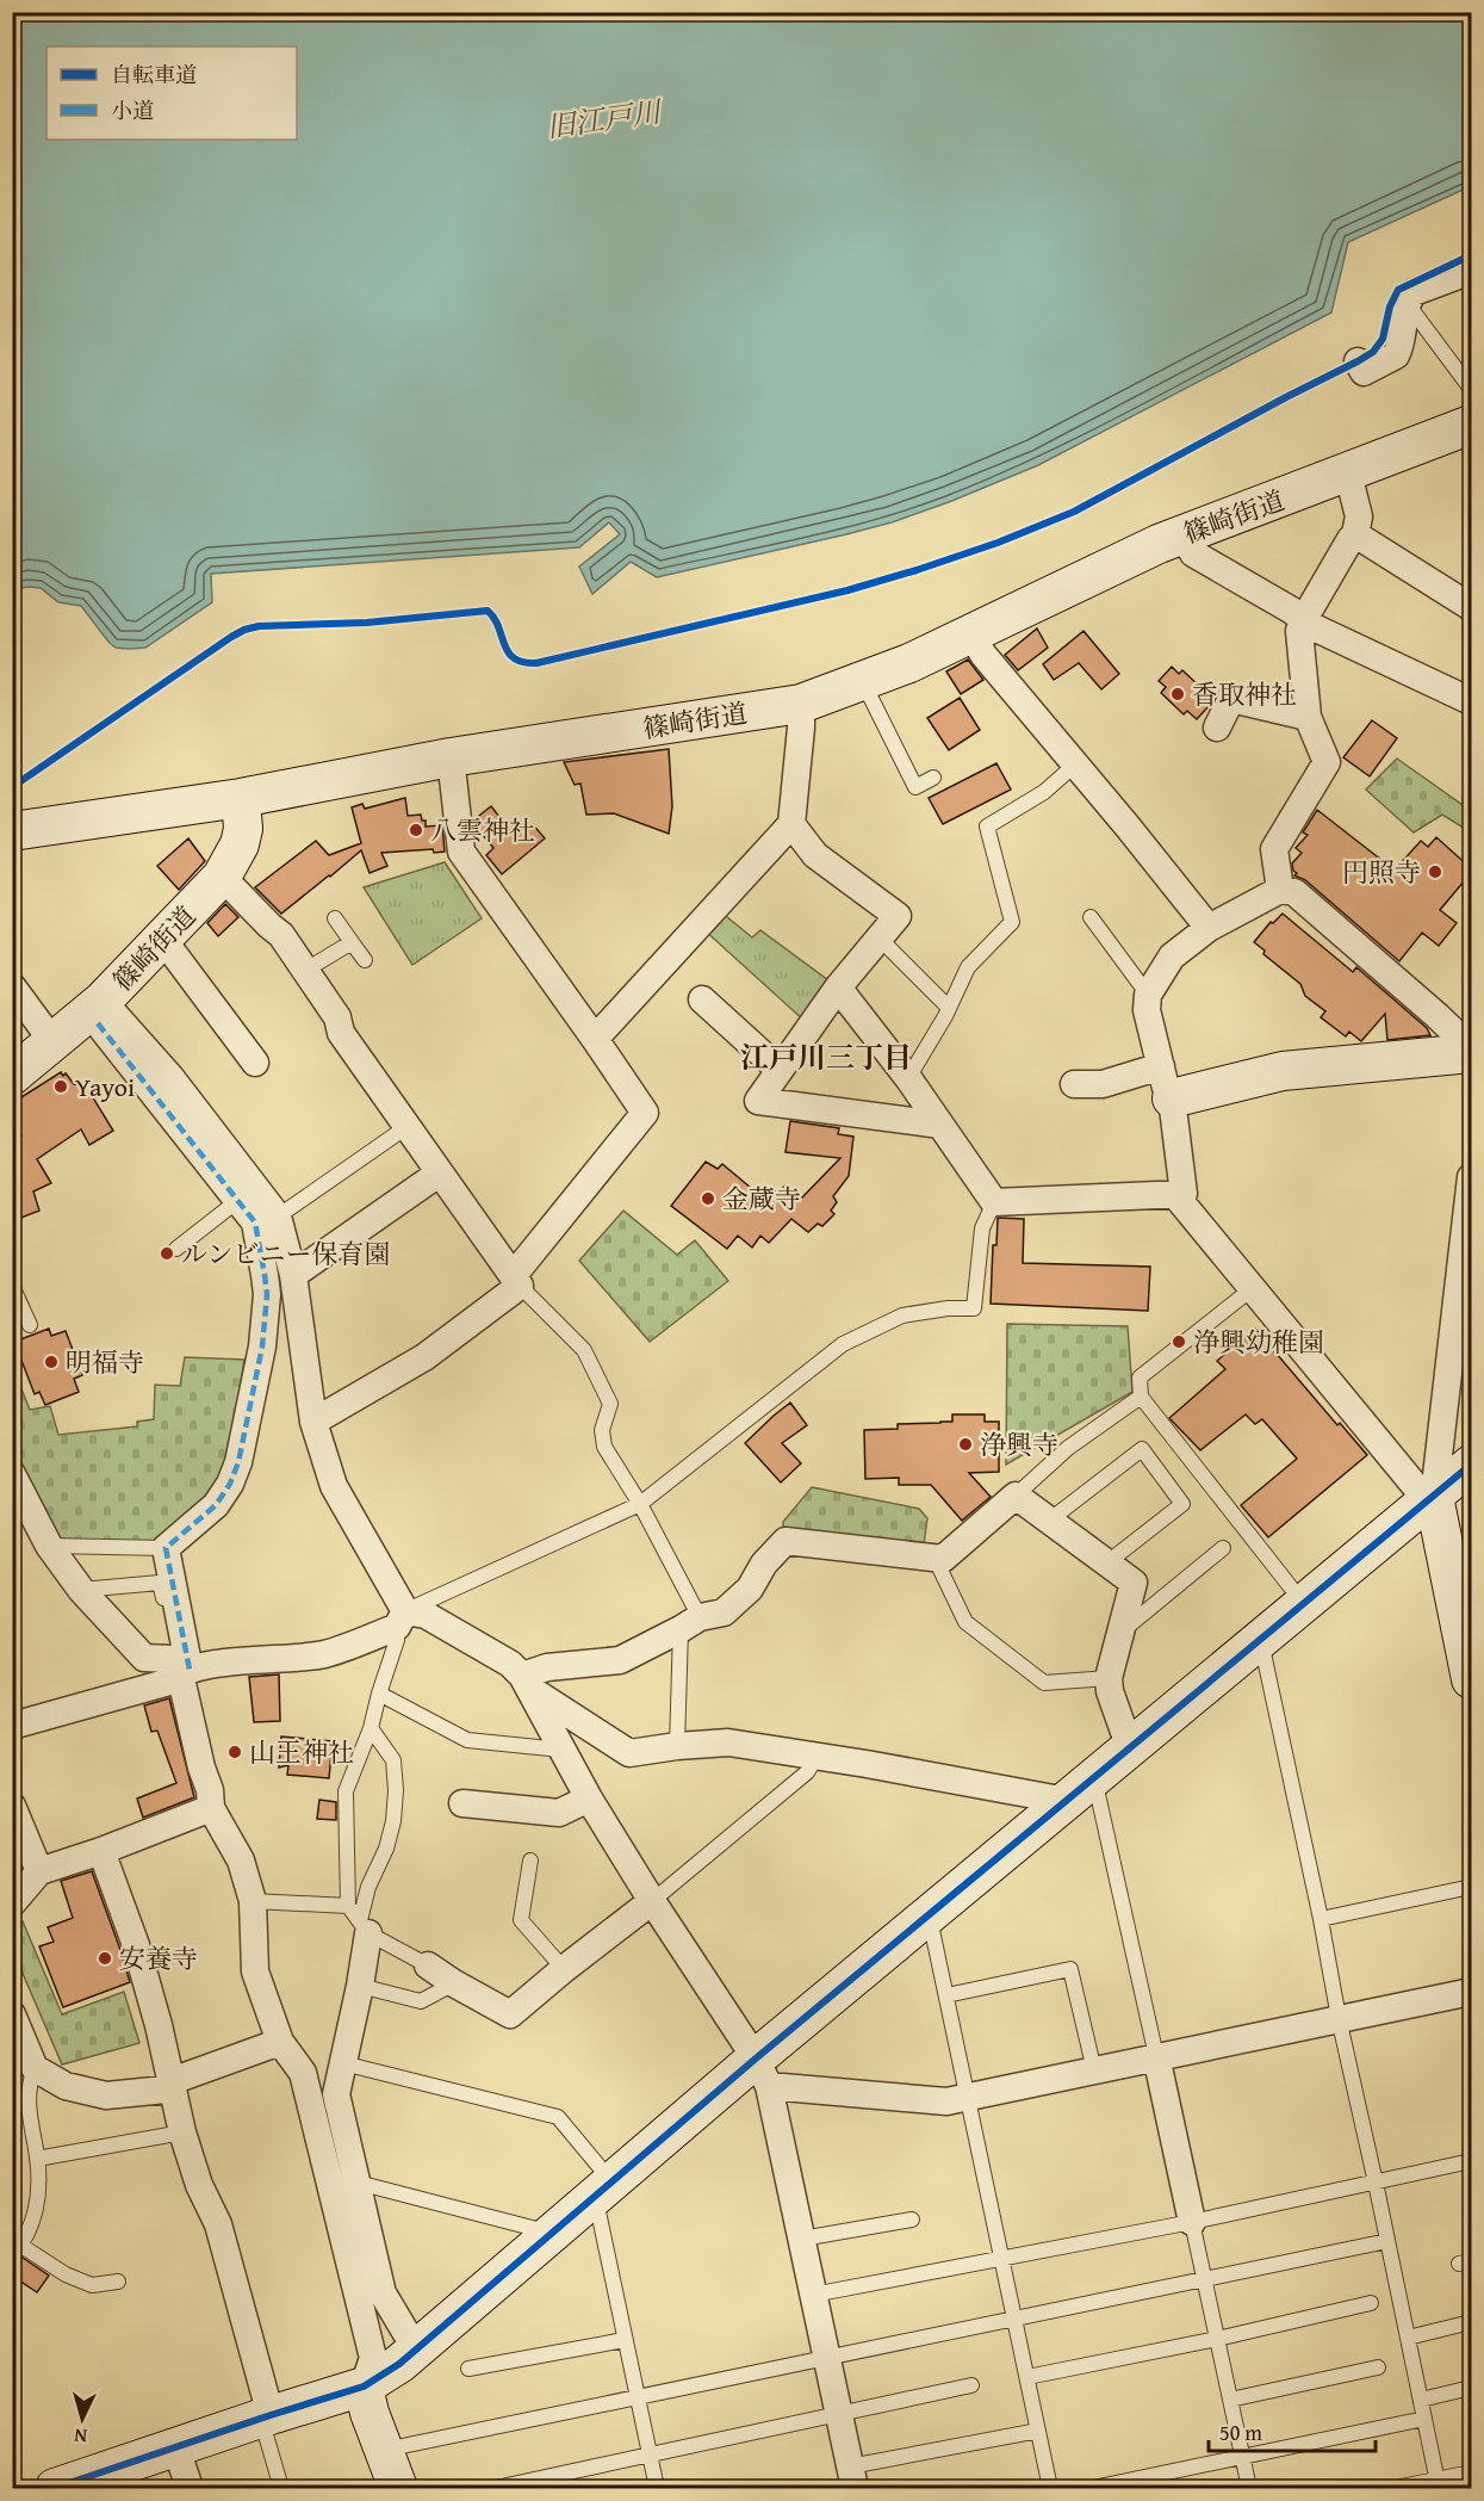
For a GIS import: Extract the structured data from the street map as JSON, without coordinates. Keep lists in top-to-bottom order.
{
  "streets": {
    "street": ["篠崎街道"]
  },
  "districts": ["江戸川三丁目"],
  "water": ["旧江戸川"],
  "places": [
    "香取神社",
    "八雲神社",
    "円照寺",
    "Yayoi",
    "金蔵寺",
    "ルンビニー保育園",
    "浄興幼稚園",
    "明福寺",
    "浄興寺",
    "山王神社",
    "安養寺"
  ],
  "legend": ["自転車道", "小道"],
  "scale_bar": "50 m",
  "north": "bottom"
}
